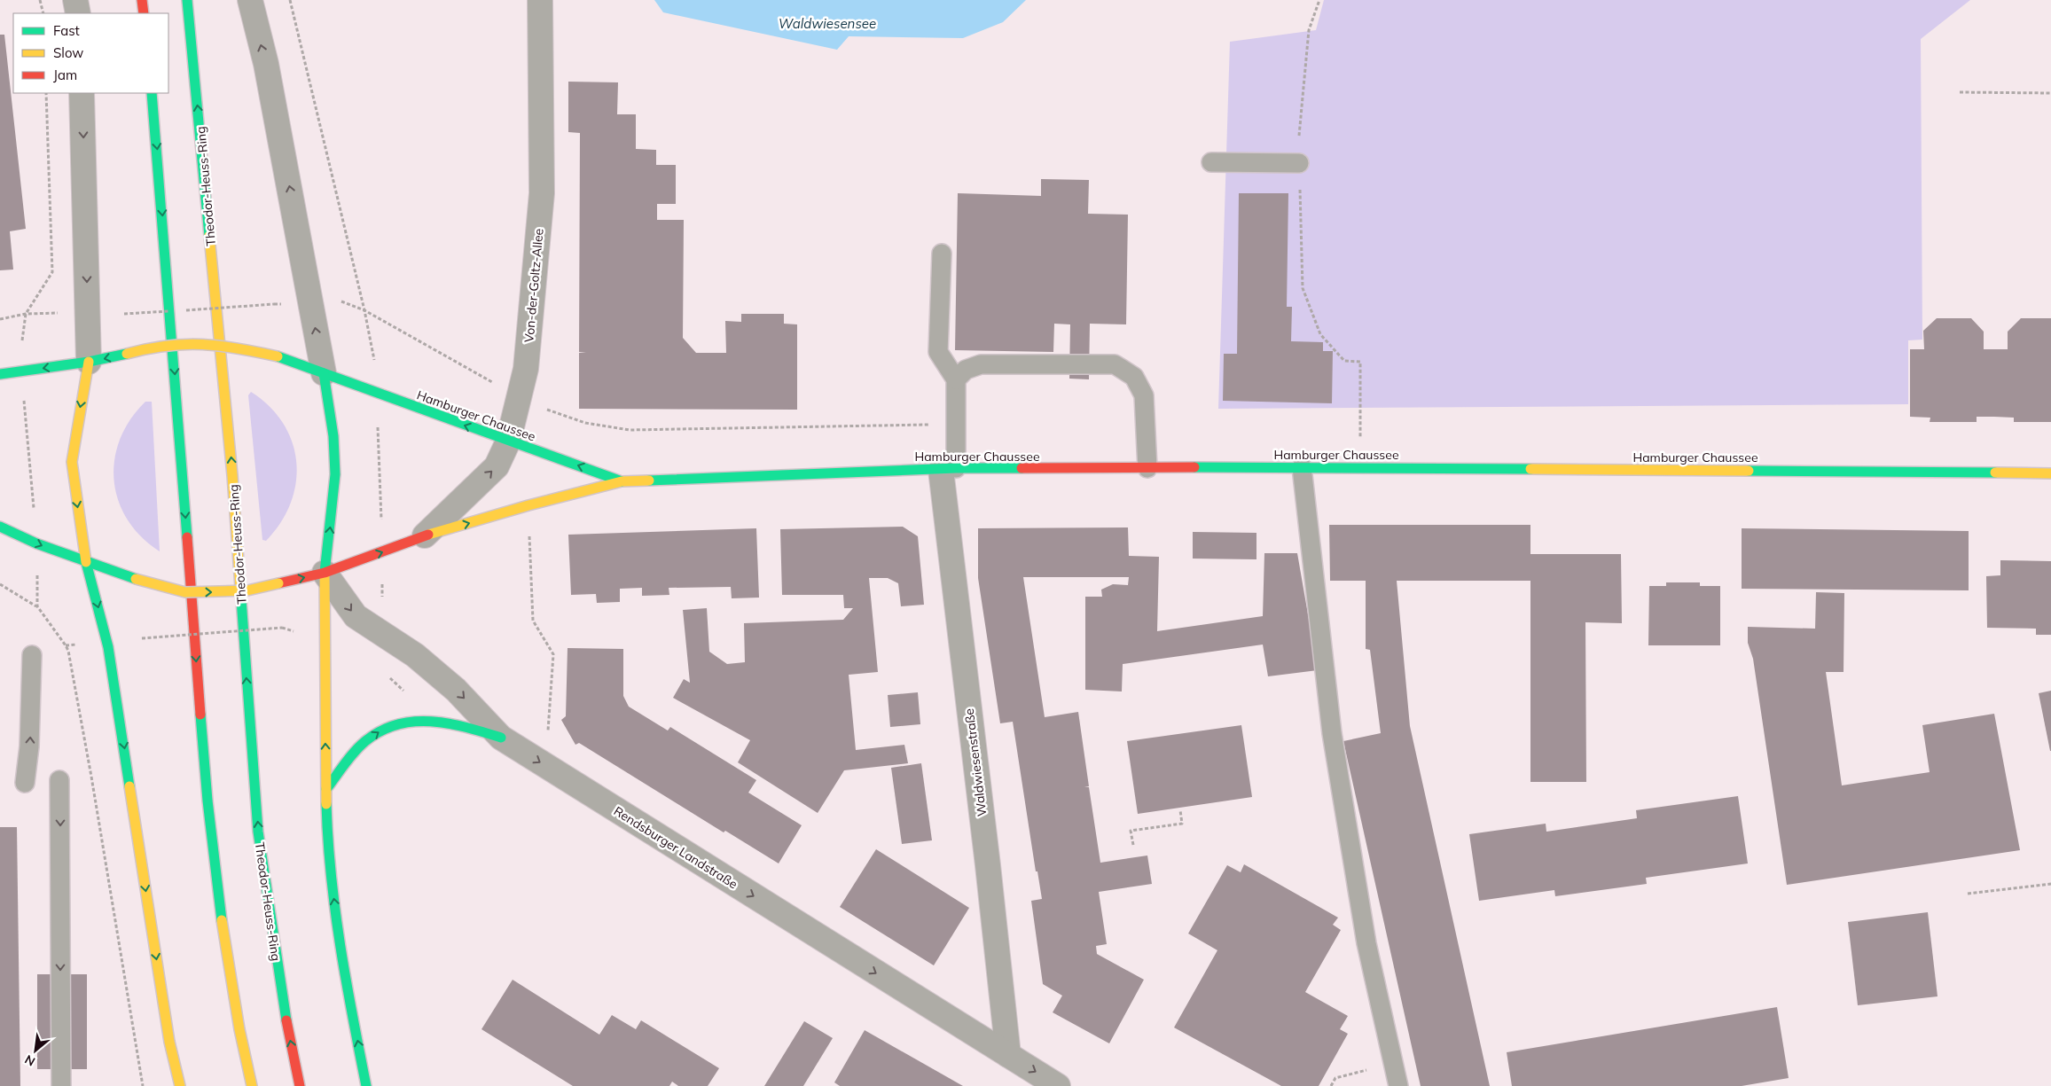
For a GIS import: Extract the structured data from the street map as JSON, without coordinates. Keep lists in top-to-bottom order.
{
  "streets": {
    "main road": ["Theodor-Heuss-Ring", "Hamburger Chaussee"],
    "street": ["Von-der-Goltz-Allee", "Waldwiesenstraße", "Rendsburger Landstraße"]
  },
  "crossings": [
    ["Von-der-Goltz-Allee", "Hamburger Chaussee"],
    ["Hamburger Chaussee", "Waldwiesenstraße"],
    ["Hamburger Chaussee", "Rendsburger Landstraße"],
    ["Waldwiesenstraße", "Rendsburger Landstraße"]
  ],
  "one_way": ["Rendsburger Landstraße"],
  "water": ["Waldwiesensee"],
  "legend": ["Fast", "Slow", "Jam"],
  "north": "bottom left"
}
